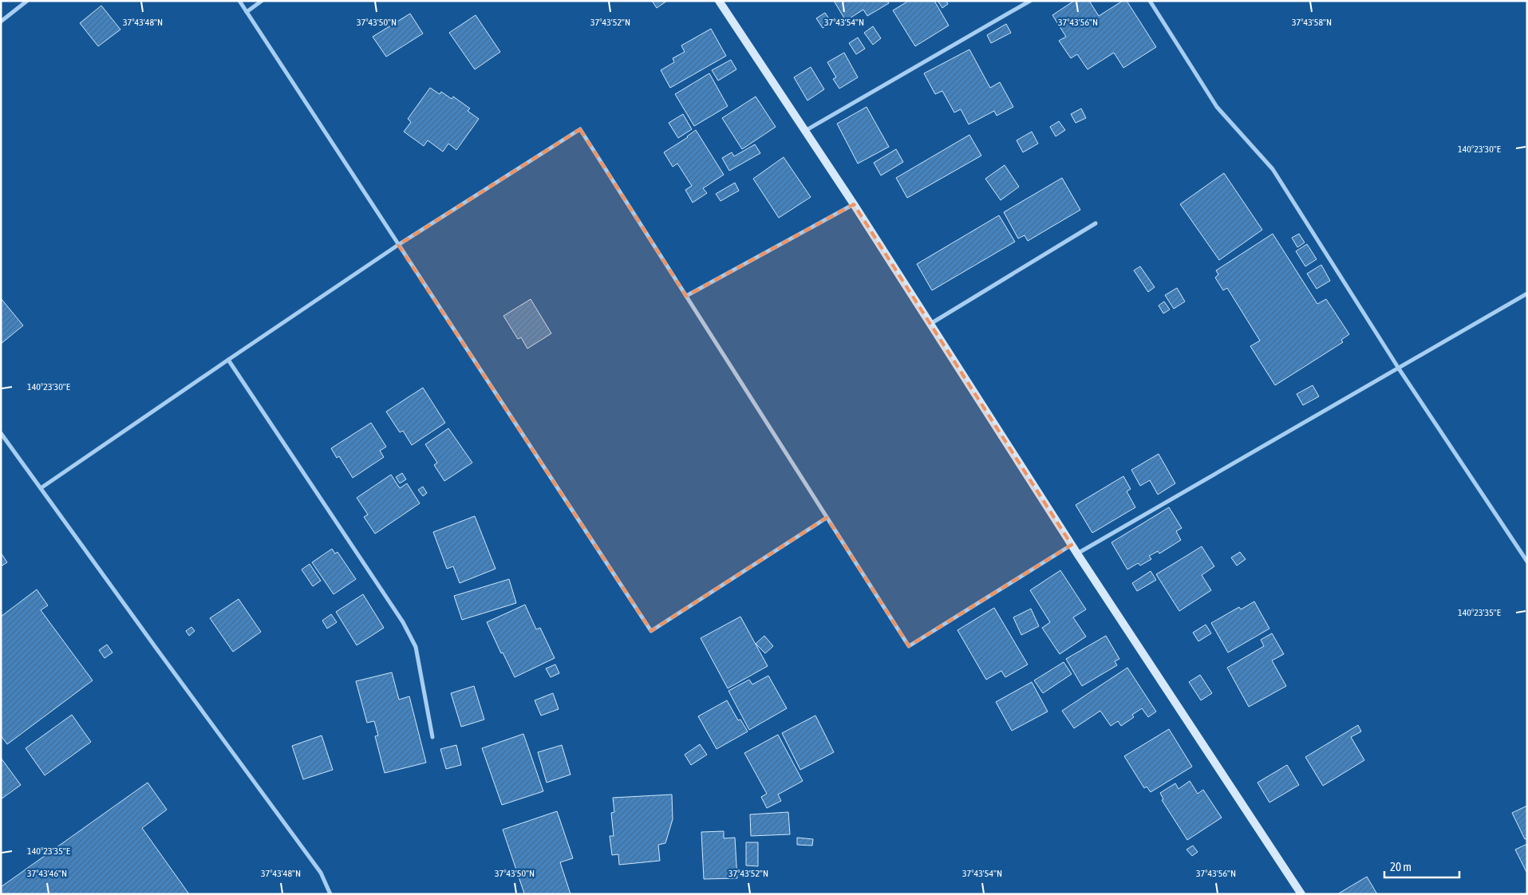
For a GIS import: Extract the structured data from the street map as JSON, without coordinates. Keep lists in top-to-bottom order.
{
  "scale_bar": "20 m",
  "coordinates": [
    "37°43'48\"N",
    "37°43'50\"N",
    "37°43'52\"N",
    "37°43'54\"N",
    "37°43'56\"N",
    "37°43'58\"N",
    "140°23'30\"E",
    "140°23'35\"E",
    "37°43'46\"N"
  ]
}
